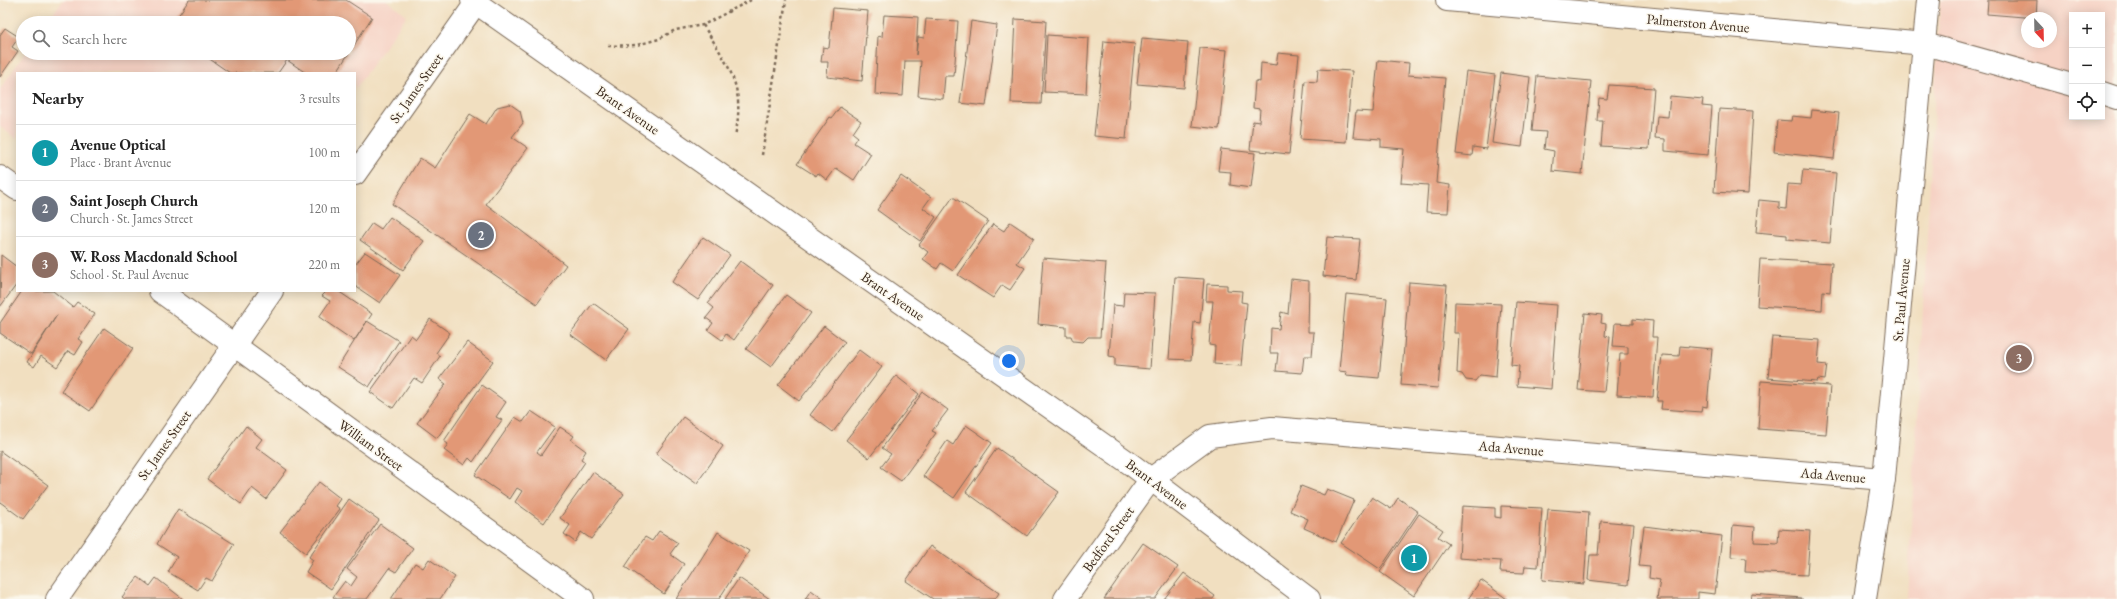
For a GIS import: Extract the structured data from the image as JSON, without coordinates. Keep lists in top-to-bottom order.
{
  "streets": {
    "street": [
      "Palmerston Avenue",
      "St. James Street",
      "Brant Avenue",
      "St. Paul Avenue",
      "William Street",
      "Ada Avenue",
      "Bedford Street"
    ]
  },
  "crossings": [
    ["Palmerston Avenue", "St. Paul Avenue"],
    ["St. James Street", "Brant Avenue"],
    ["St. James Street", "William Street"],
    ["Brant Avenue", "Ada Avenue"],
    ["Brant Avenue", "Bedford Street"],
    ["St. Paul Avenue", "Ada Avenue"],
    ["Ada Avenue", "Bedford Street"]
  ],
  "north": "bottom",
  "page": {
    "map_buttons": ["+", "−"],
    "search": "Search here",
    "heading": ["Nearby", "3 results"],
    "list": [
      {
        "mark": "1",
        "name": "Avenue Optical",
        "note": "Place · Brant Avenue",
        "value": "100 m"
      },
      {
        "mark": "2",
        "name": "Saint Joseph Church",
        "note": "Church · St. James Street",
        "value": "120 m"
      },
      {
        "mark": "3",
        "name": "W. Ross Macdonald School",
        "note": "School · St. Paul Avenue",
        "value": "220 m"
      }
    ],
    "pins": ["2", "3", "1"]
  }
}
